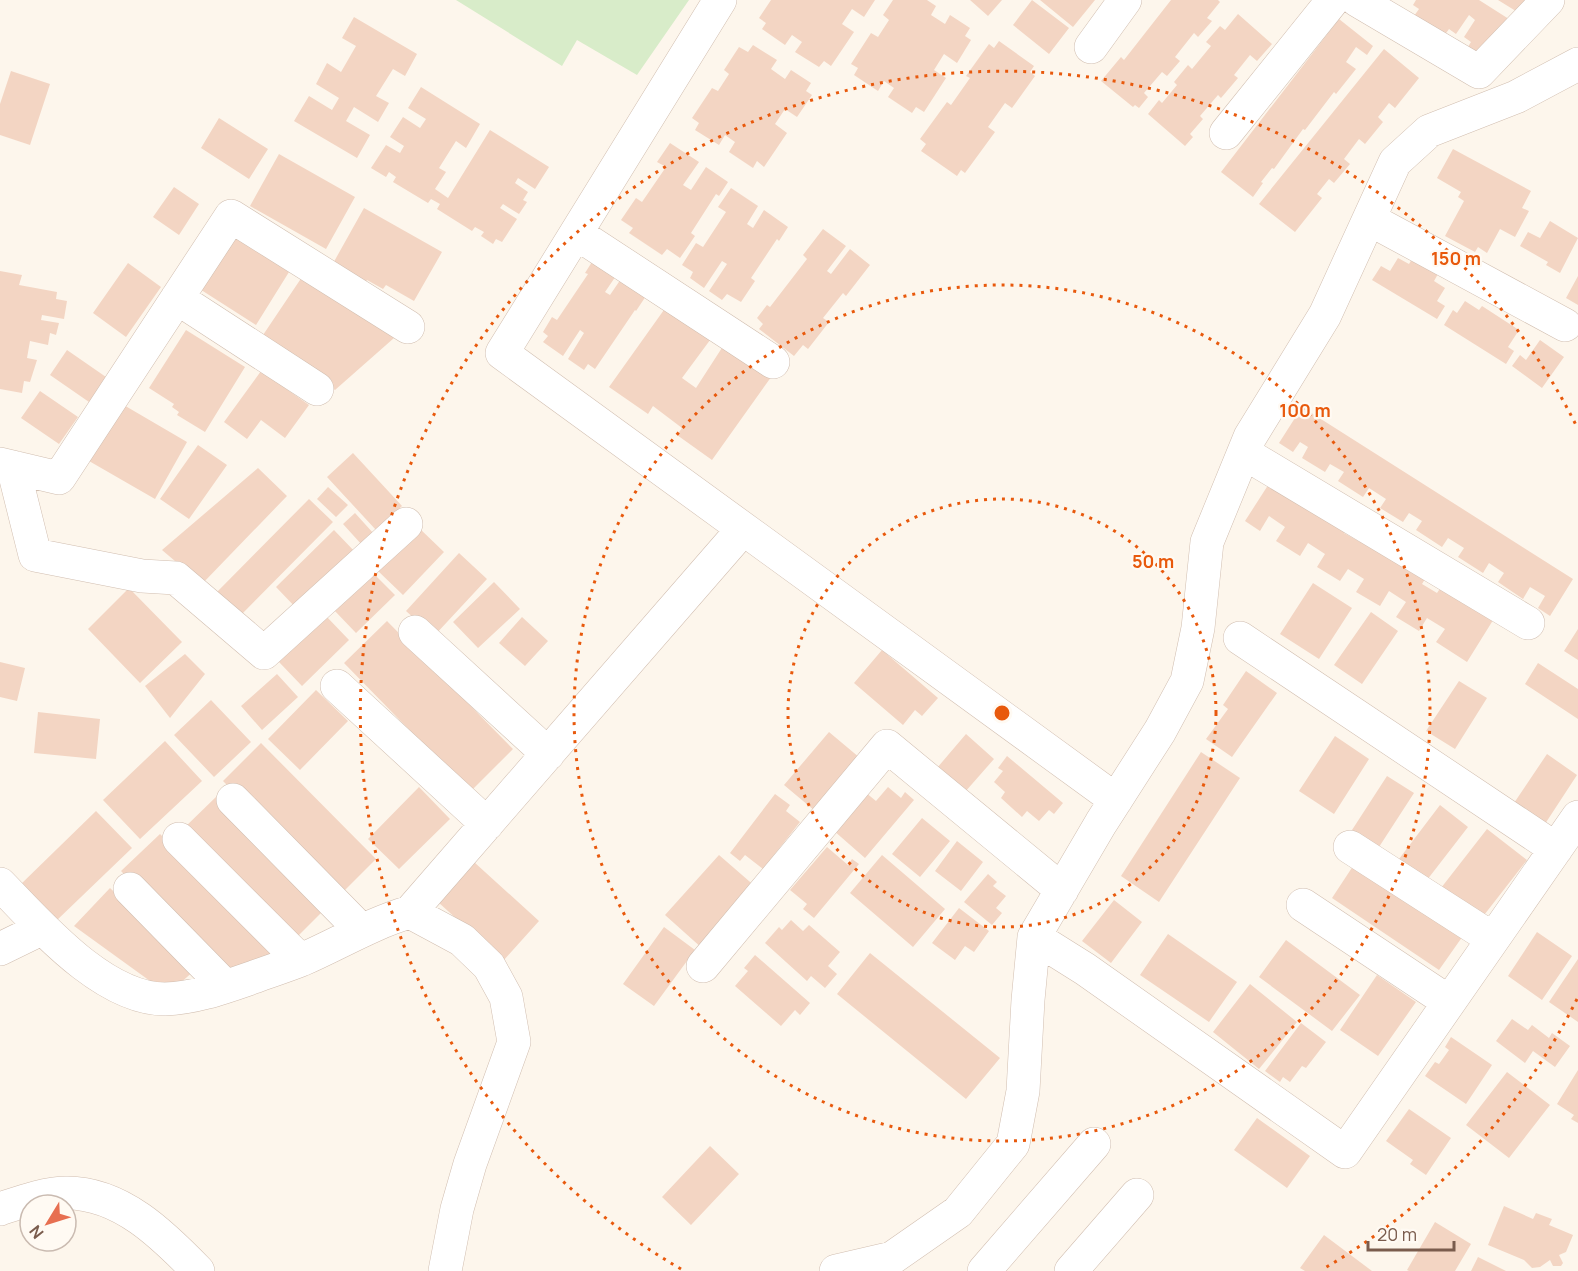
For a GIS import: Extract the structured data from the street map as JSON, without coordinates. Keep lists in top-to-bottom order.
{
  "scale_bar": "20 m",
  "north": "bottom left",
  "rings": ["150 m", "100 m", "50 m"]
}
